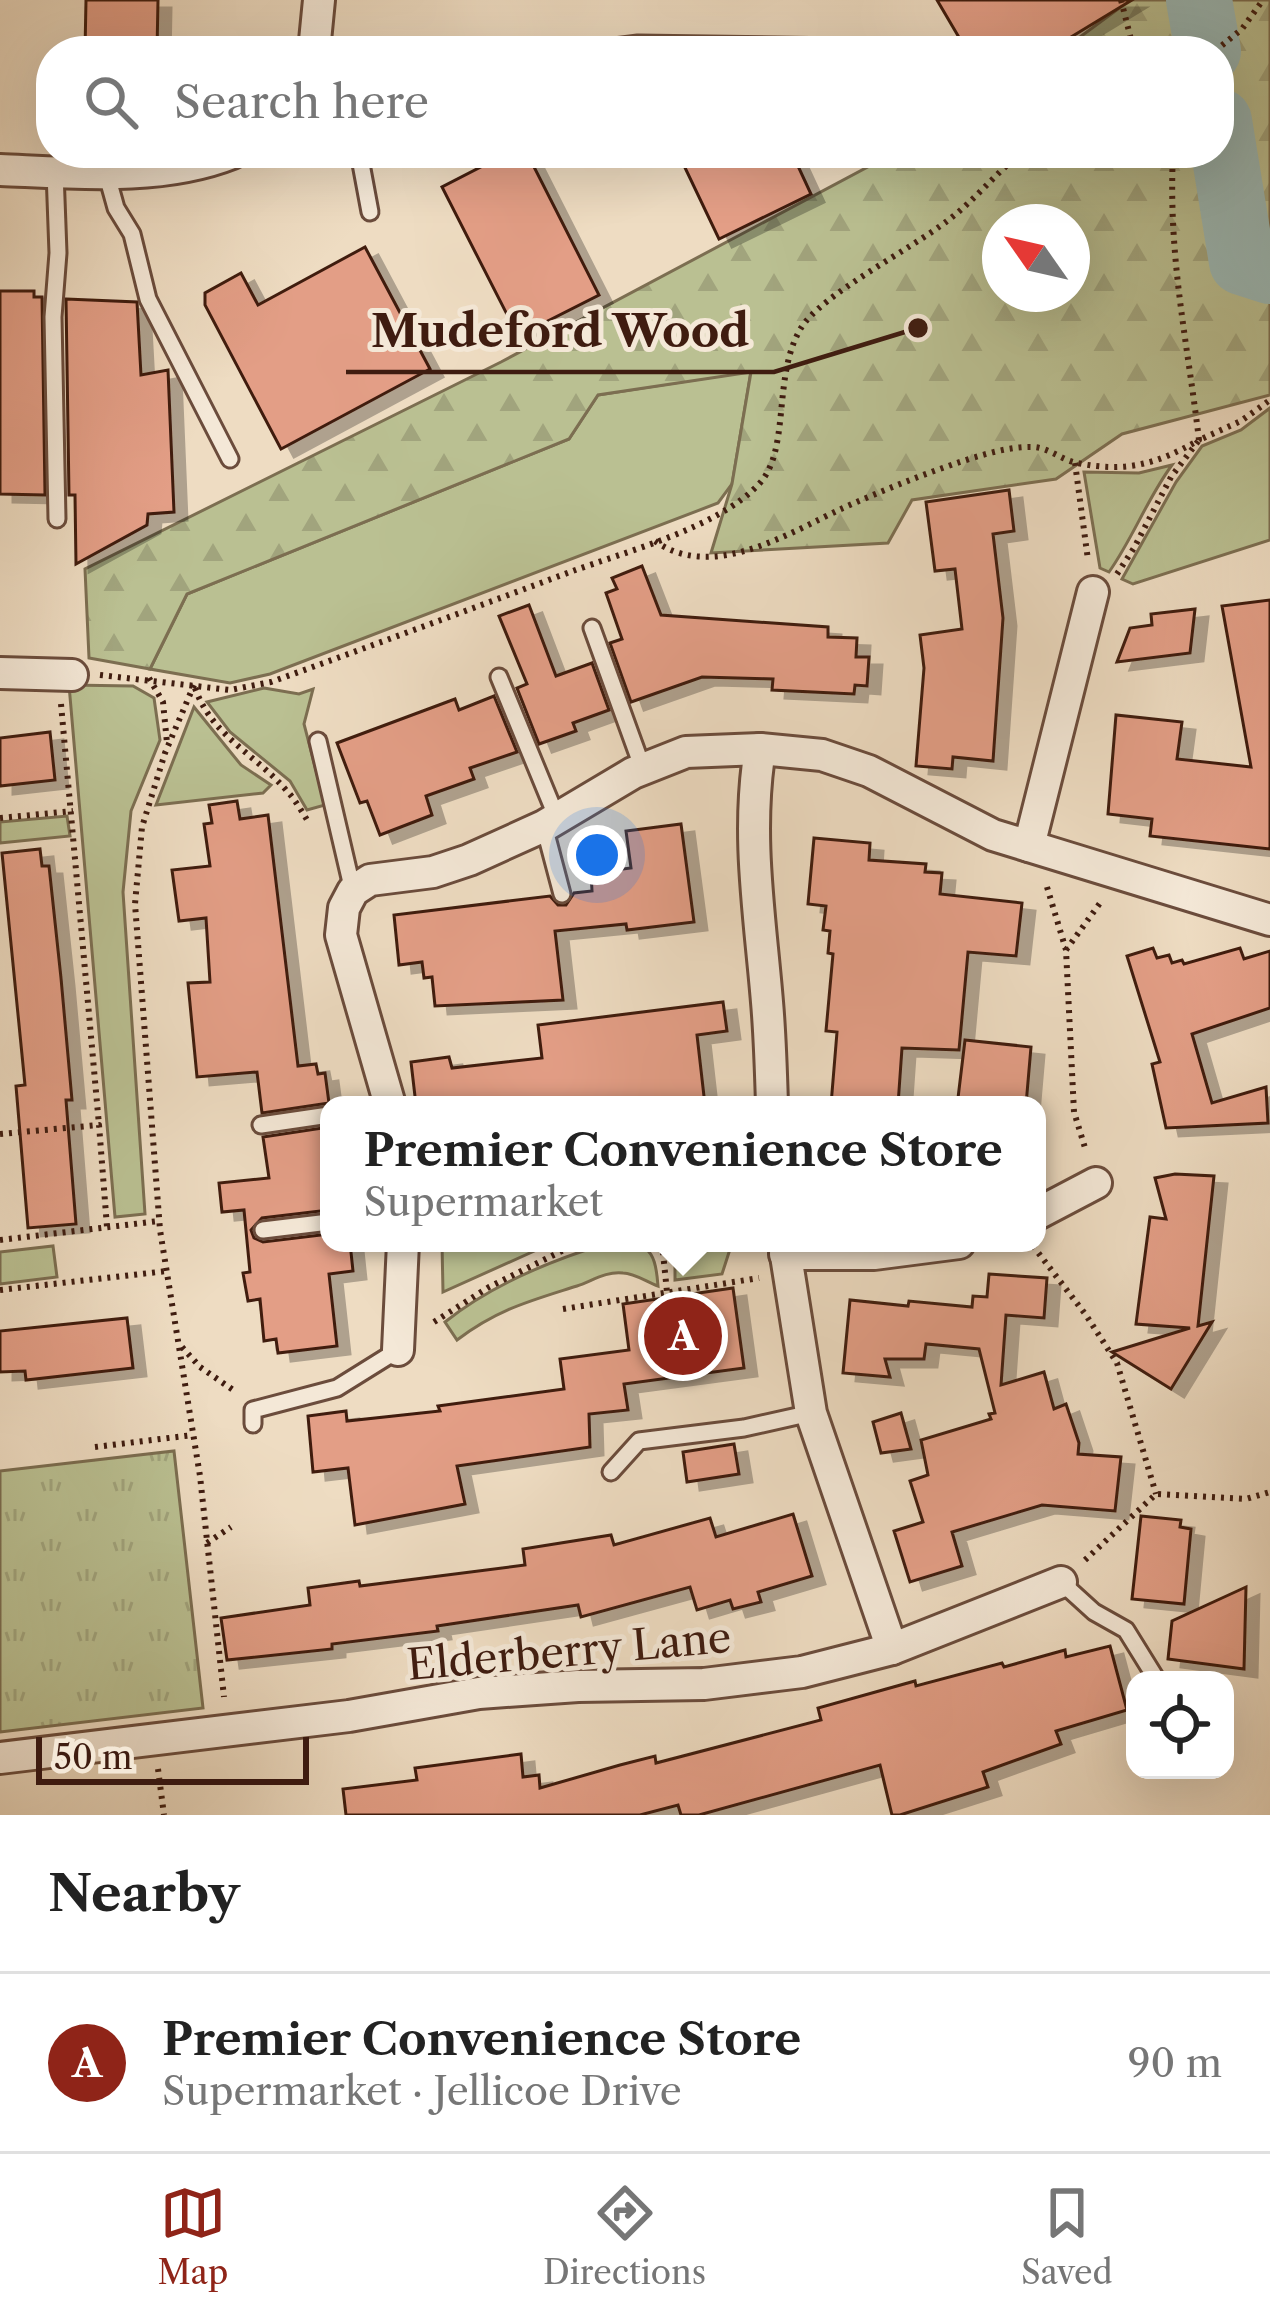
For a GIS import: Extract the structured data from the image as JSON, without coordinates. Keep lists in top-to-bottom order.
{
  "streets": {
    "street": ["Elderberry Lane"]
  },
  "places": ["Mudeford Wood"],
  "scale_bar": "50 m",
  "north": "top left",
  "page": {
    "search": "Search here",
    "popup": ["Premier Convenience Store", "Supermarket"],
    "pins": "A",
    "scale": "50 m",
    "heading": "Nearby",
    "list": [
      {
        "mark": "A",
        "name": "Premier Convenience Store",
        "note": "Supermarket · Jellicoe Drive",
        "value": "90 m"
      }
    ],
    "nav": ["Map", "Directions", "Saved"]
  }
}
